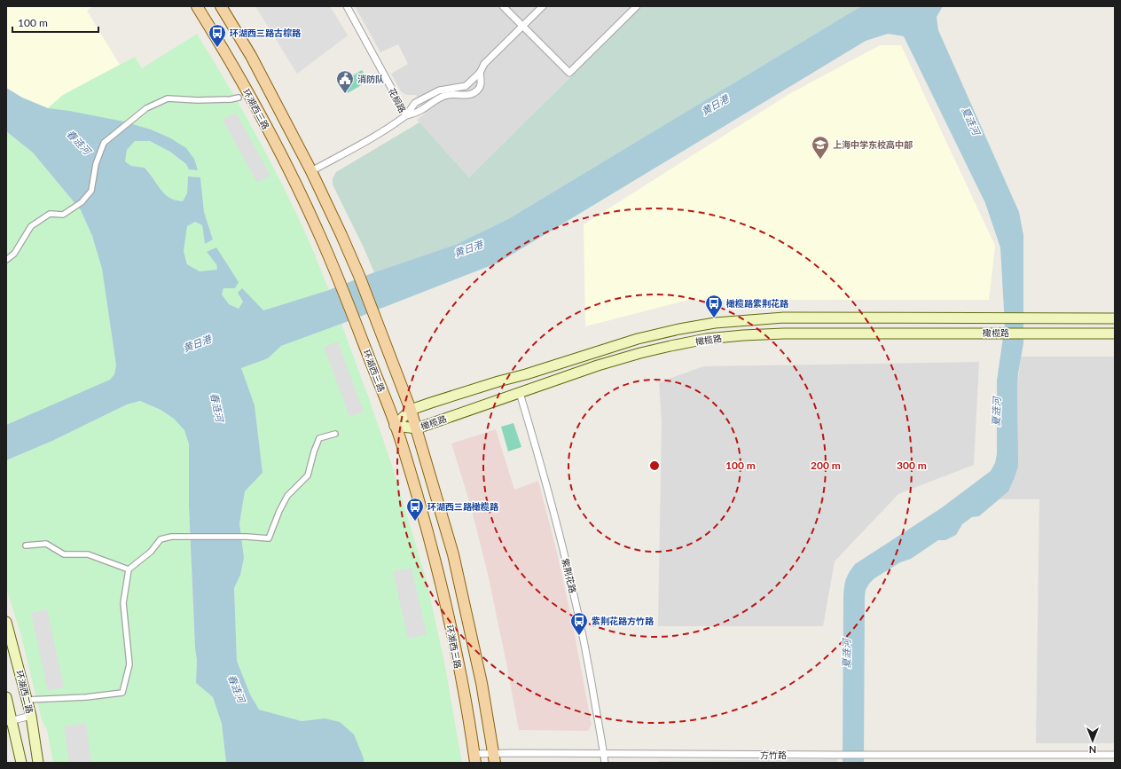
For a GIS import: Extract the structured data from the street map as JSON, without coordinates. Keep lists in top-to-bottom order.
{
  "streets": {
    "main road": ["环湖西三路", "橄榄路", "环湖西二路"],
    "street": ["花榈路", "紫荆花路", "方竹路"]
  },
  "crossings": [
    ["环湖西三路", "橄榄路"],
    ["环湖西三路", "方竹路"],
    ["橄榄路", "紫荆花路"],
    ["紫荆花路", "方竹路"]
  ],
  "water": ["黄日港", "夏涟河", "春涟河"],
  "places": {
    "bus stop": [
      "环湖西三路古棕路",
      "橄榄路紫荆花路",
      "环湖西三路橄榄路",
      "紫荆花路方竹路"
    ],
    "public building": ["消防队"],
    "school or university": ["上海中学东校高中部"]
  },
  "scale_bar": "100 m",
  "north": "bottom",
  "rings": ["100 m", "200 m", "300 m"]
}
